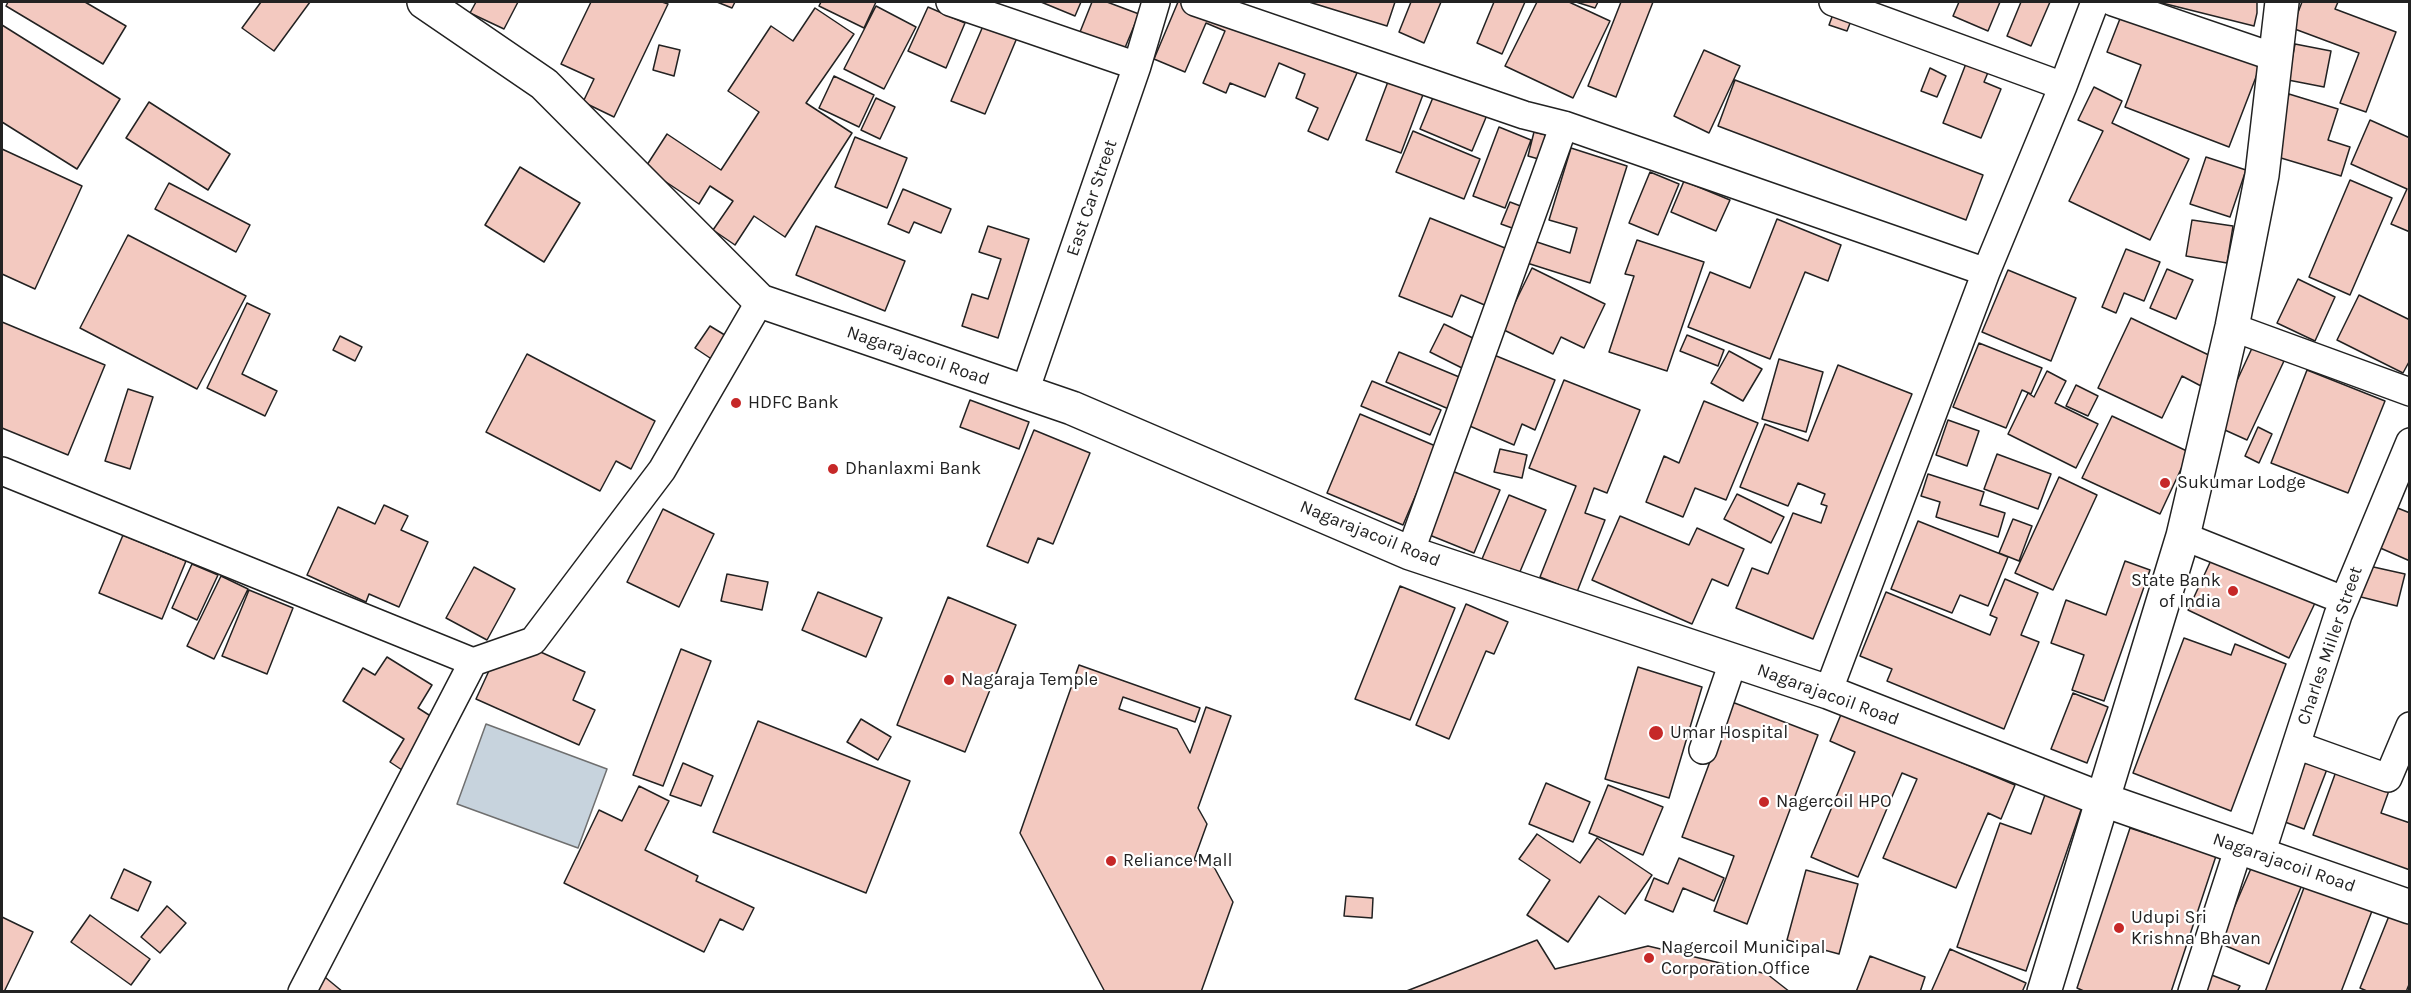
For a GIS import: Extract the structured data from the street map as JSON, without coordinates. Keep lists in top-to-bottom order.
{
  "streets": {
    "street": ["East Car Street", "Nagarajacoil Road", "Charles Miller Street"]
  },
  "crossings": [
    ["East Car Street", "Nagarajacoil Road"],
    ["Nagarajacoil Road", "Charles Miller Street"]
  ],
  "places": [
    "HDFC Bank",
    "Dhanlaxmi Bank",
    "Sukumar Lodge",
    "State Bank of India",
    "Nagaraja Temple",
    "Umar Hospital",
    "Nagercoil HPO",
    "Reliance Mall",
    "Udupi Sri Krishna Bhavan",
    "Nagercoil Municipal Corporation Office"
  ]
}
